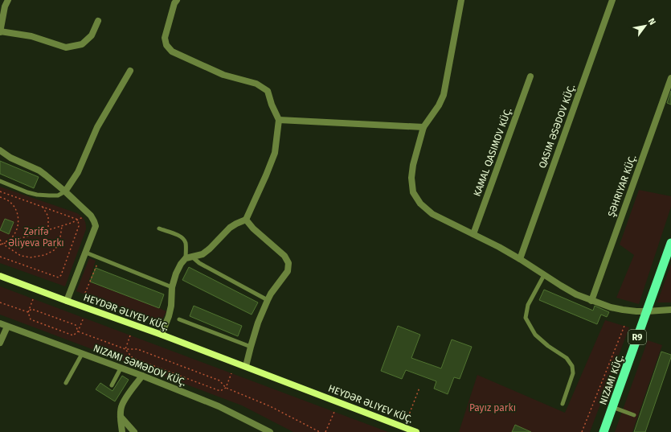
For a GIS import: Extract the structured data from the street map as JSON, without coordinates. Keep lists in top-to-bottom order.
{
  "streets": {
    "highway": ["R9", "NIZAMI KÜÇ."],
    "main road": ["HEYDƏR ƏLIYEV KÜÇ."],
    "street": ["ŞƏHRIYAR KÜÇ.", "NIZAMI SƏMƏDOV KÜÇ."]
  },
  "parks": ["Zərifə Əliyeva Parkı", "Payız parkı"],
  "north": "top right"
}
